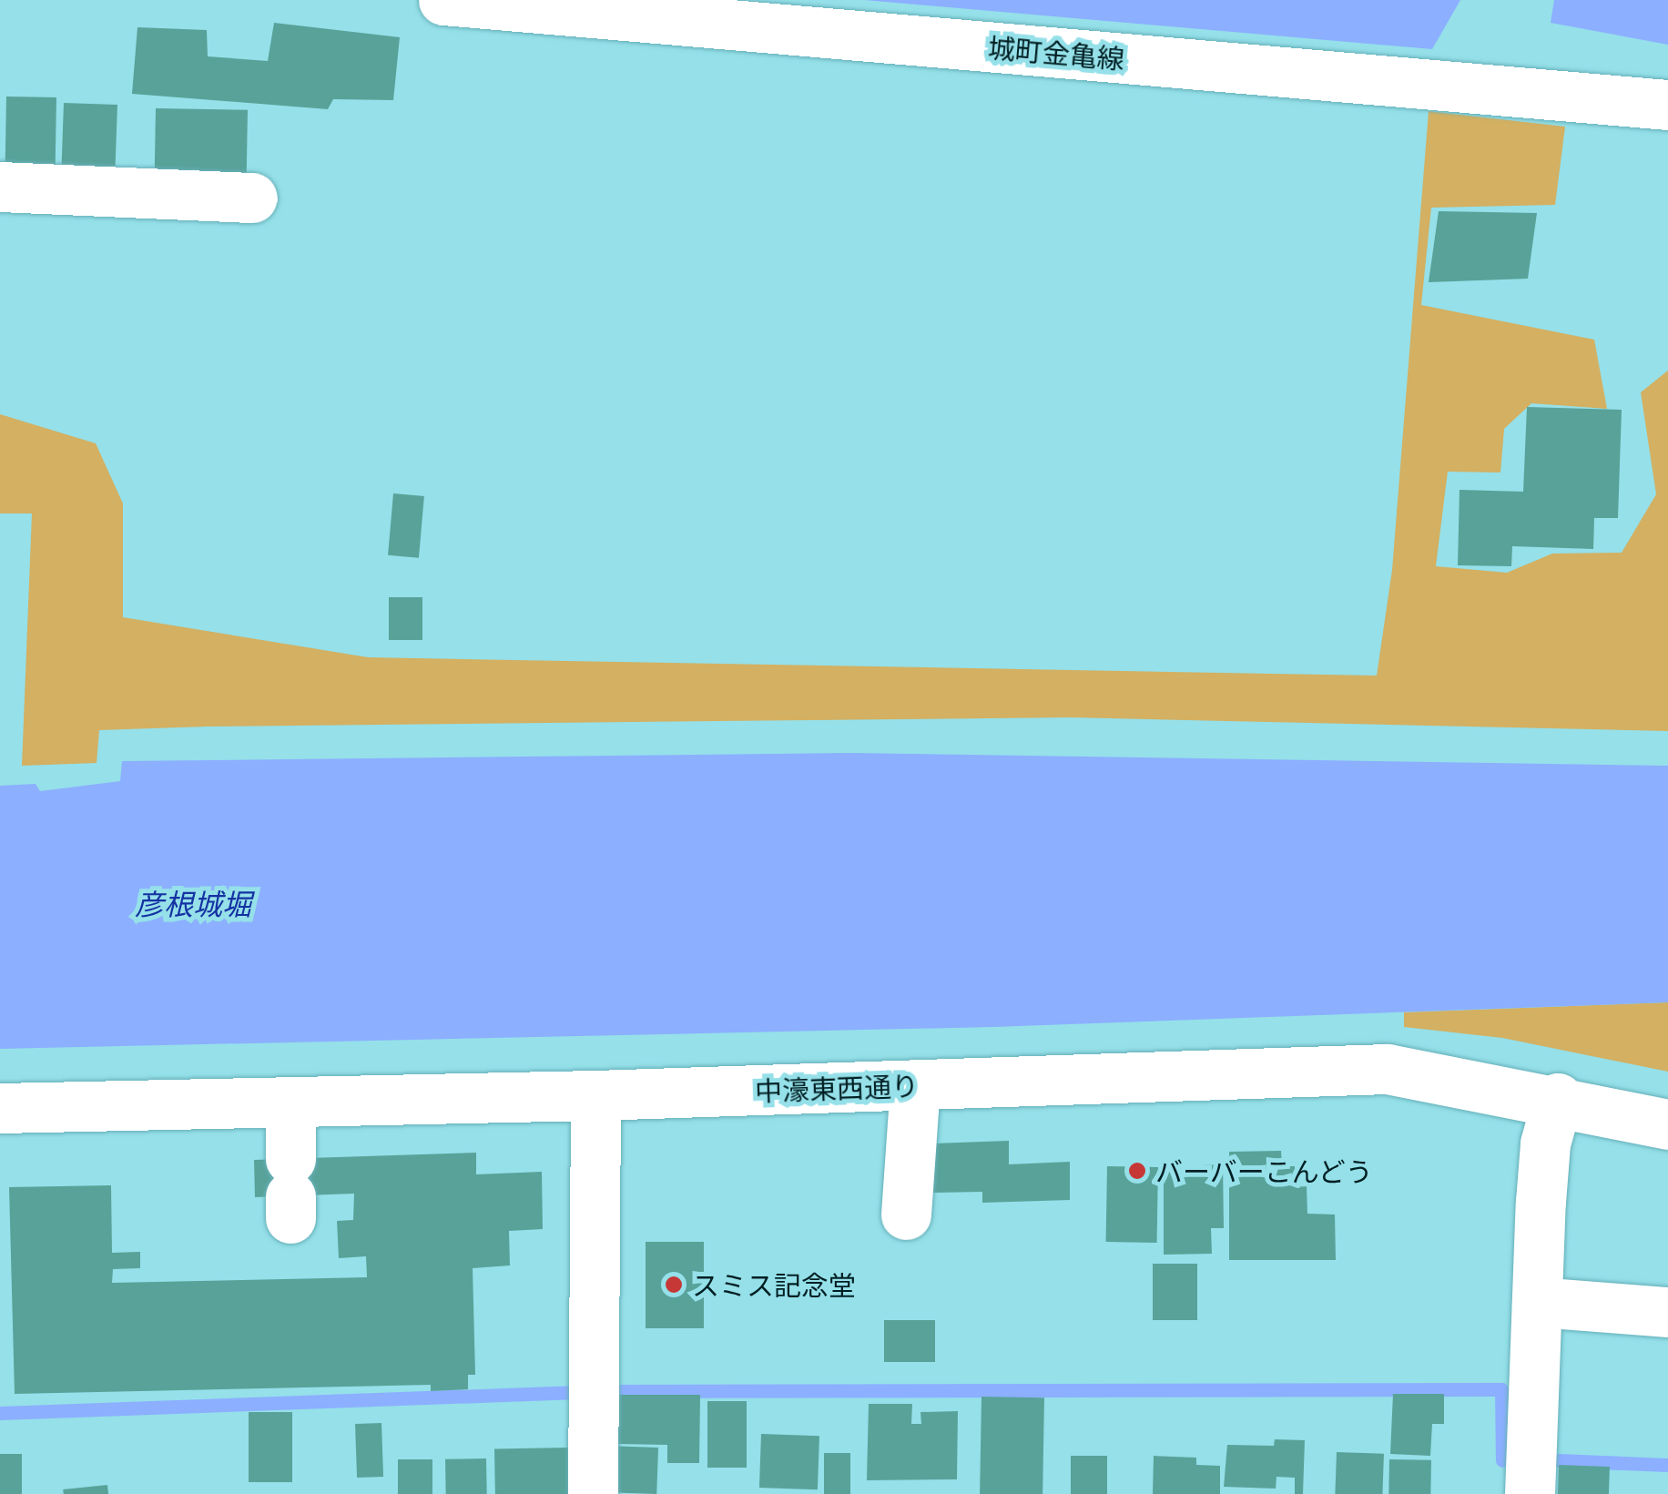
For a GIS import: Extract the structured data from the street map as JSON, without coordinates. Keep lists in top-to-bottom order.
{
  "streets": {
    "street": ["城町金亀線", "中濠東西通り"]
  },
  "water": ["彦根城堀"],
  "places": ["バーバーこんどう", "スミス記念堂"]
}
